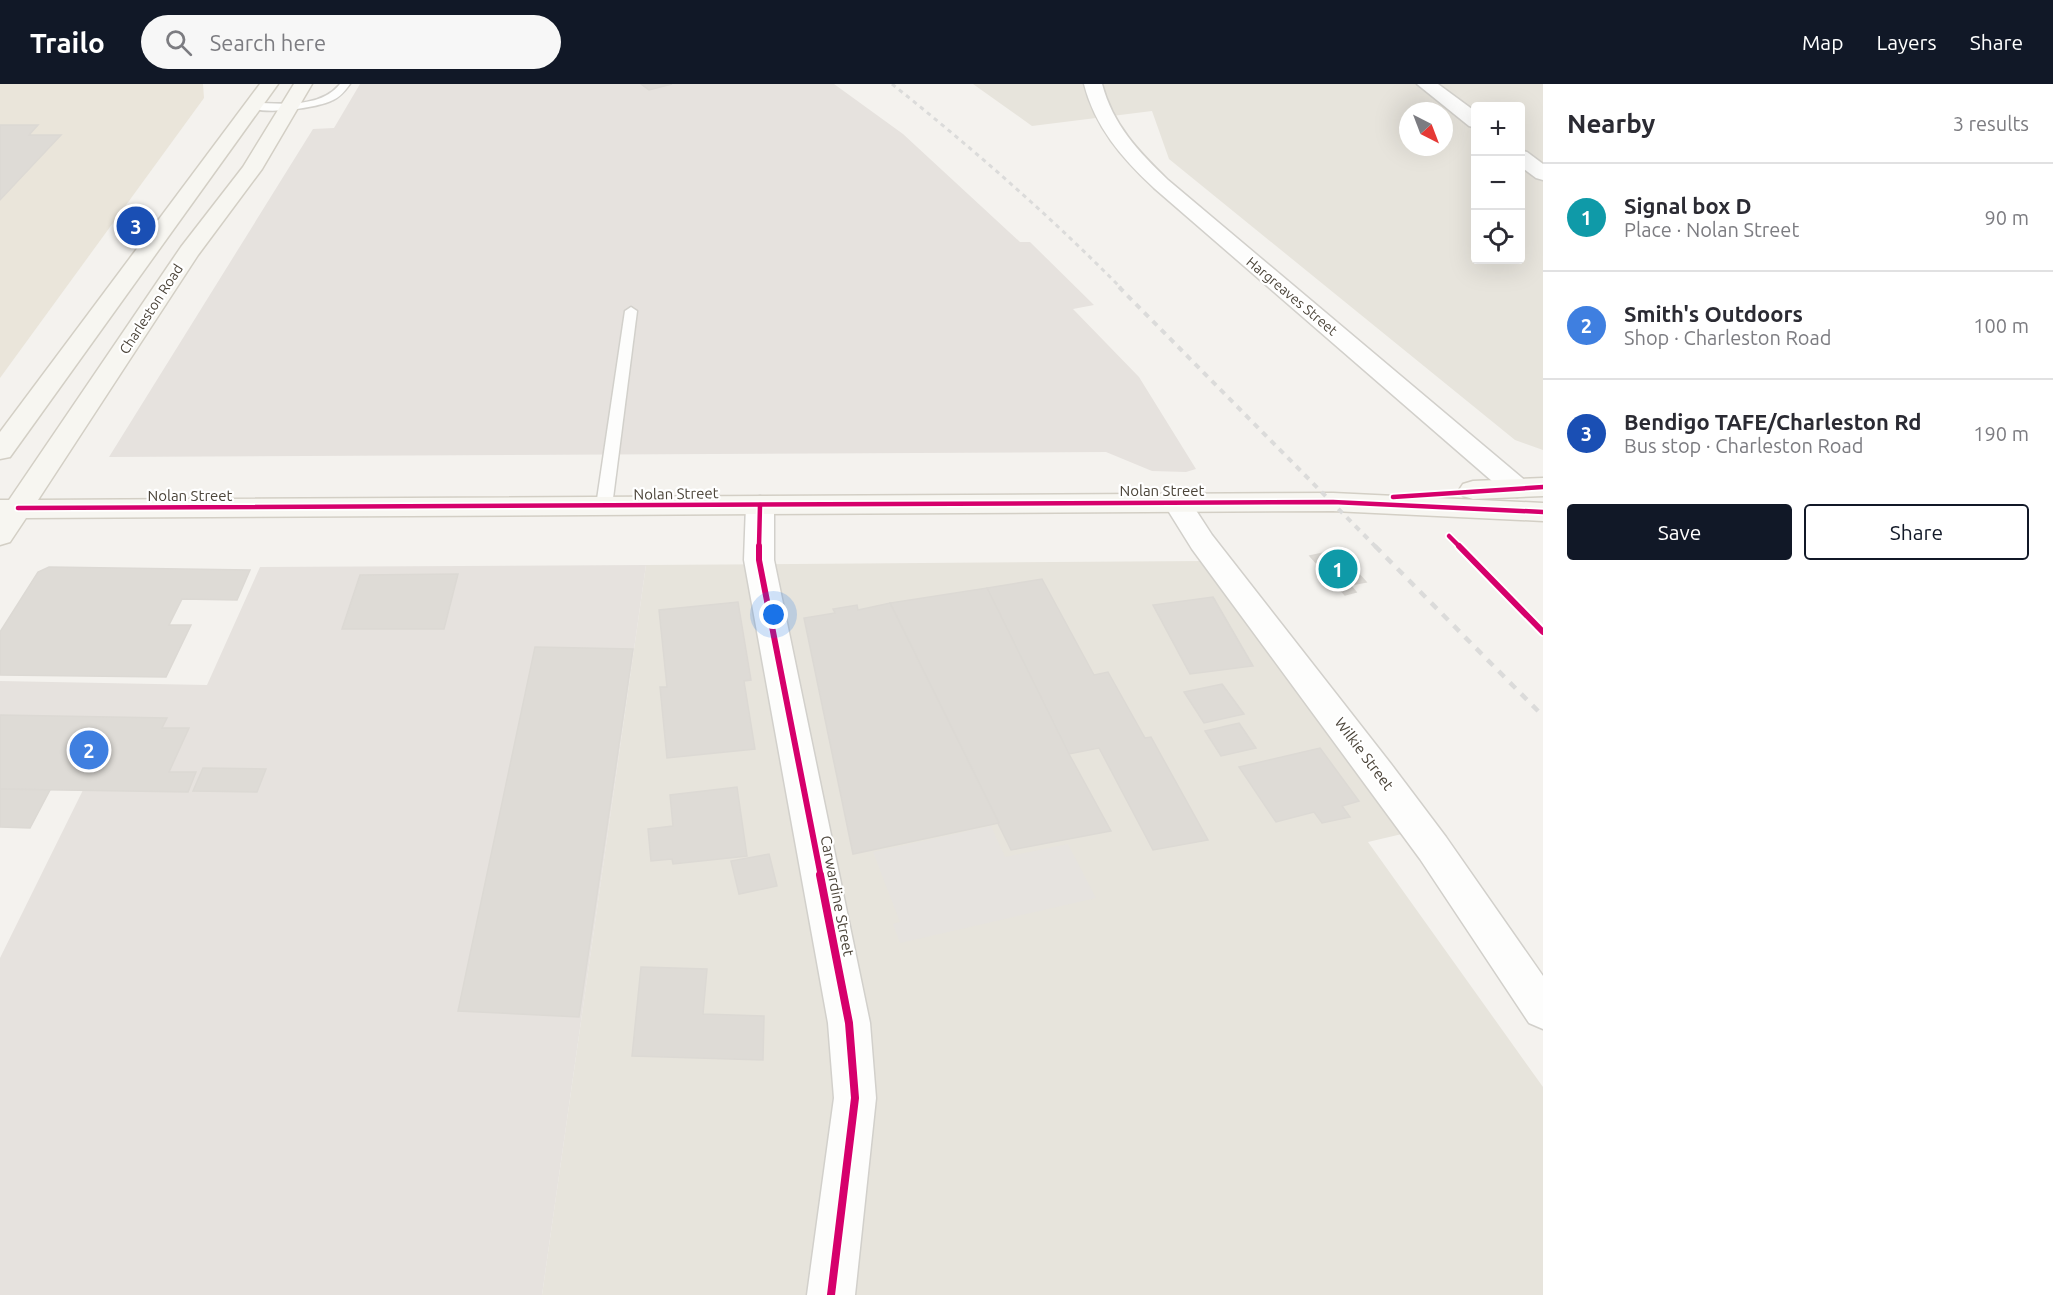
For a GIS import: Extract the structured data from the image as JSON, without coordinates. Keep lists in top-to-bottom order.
{
  "streets": {
    "street": [
      "Hargreaves Street",
      "Charleston Road",
      "Nolan Street",
      "Wilkie Street",
      "Carwardine Street"
    ]
  },
  "crossings": [
    ["Hargreaves Street", "Nolan Street"],
    ["Charleston Road", "Nolan Street"],
    ["Nolan Street", "Wilkie Street"],
    ["Nolan Street", "Carwardine Street"]
  ],
  "north": "bottom right",
  "page": {
    "header": "Trailo",
    "search": "Search here",
    "nav": ["Map", "Layers", "Share"],
    "heading": ["Nearby", "3 results"],
    "map_buttons": ["+", "−"],
    "list": [
      {
        "mark": "1",
        "name": "Signal box D",
        "note": "Place · Nolan Street",
        "value": "90 m"
      },
      {
        "mark": "2",
        "name": "Smith's Outdoors",
        "note": "Shop · Charleston Road",
        "value": "100 m"
      },
      {
        "mark": "3",
        "name": "Bendigo TAFE/Charleston Rd",
        "note": "Bus stop · Charleston Road",
        "value": "190 m"
      }
    ],
    "pins": ["3", "1", "2"],
    "buttons": ["Save", "Share"]
  }
}
